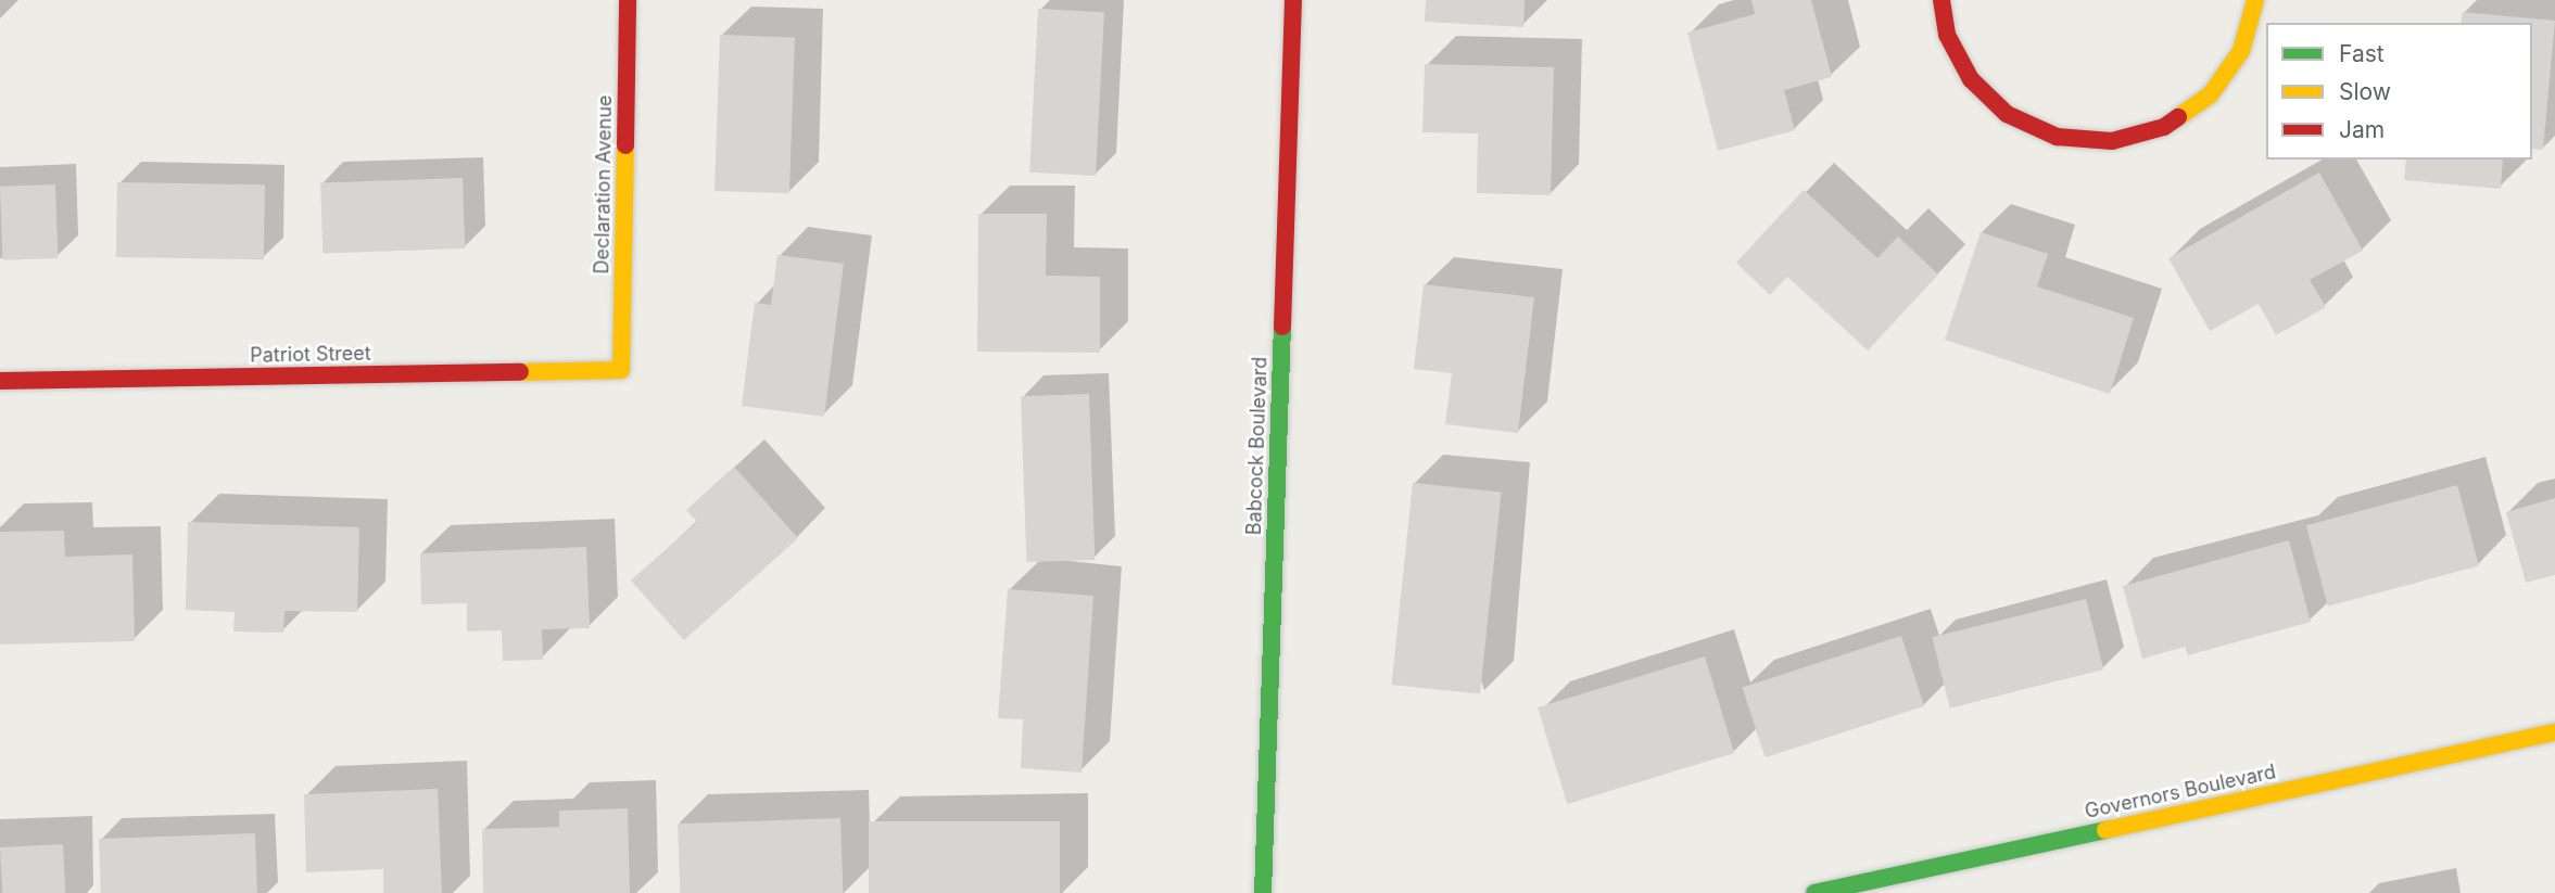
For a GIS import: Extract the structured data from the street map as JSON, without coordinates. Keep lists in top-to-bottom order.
{
  "streets": {
    "street": [
      "Declaration Avenue",
      "Patriot Street",
      "Babcock Boulevard",
      "Governors Boulevard"
    ]
  },
  "crossings": [
    ["Declaration Avenue", "Patriot Street"]
  ],
  "legend": ["Fast", "Slow", "Jam"]
}
